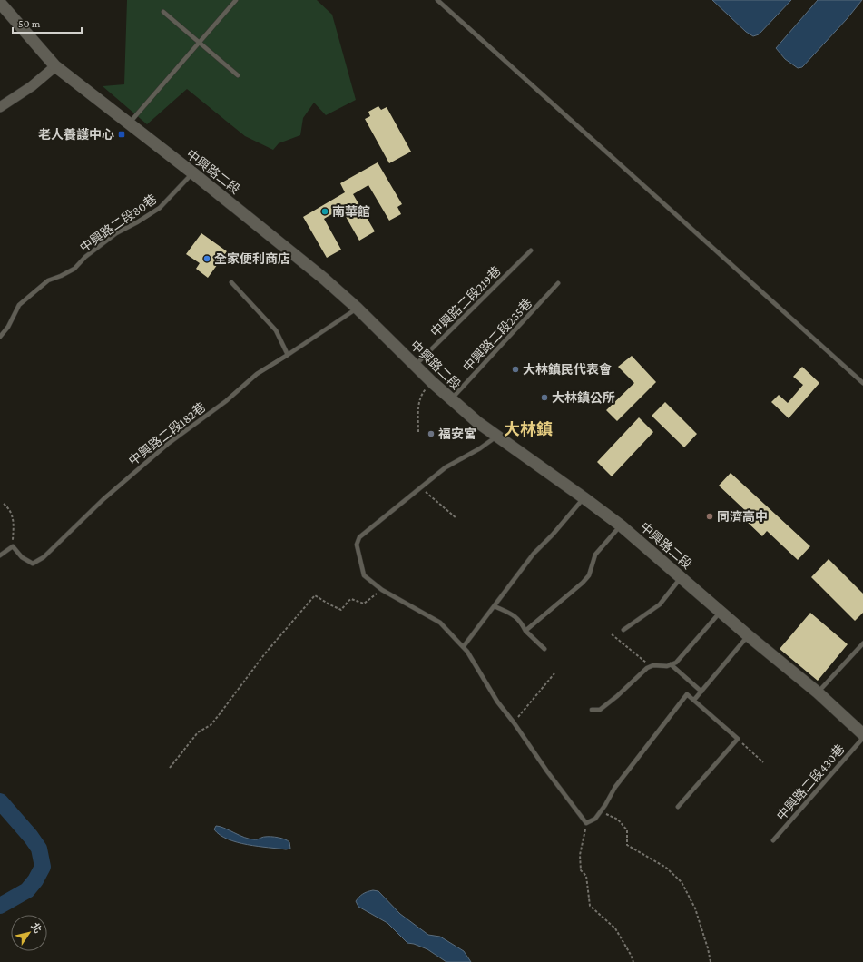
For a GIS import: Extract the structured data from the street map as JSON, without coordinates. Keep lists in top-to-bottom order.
{
  "streets": {
    "main road": ["中興路二段"],
    "lane": [
      "中興路二段80巷",
      "中興路二段219巷",
      "中興路二段235巷",
      "中興路二段182巷",
      "中興路二段430巷"
    ]
  },
  "crossings": [
    ["中興路二段", "中興路二段80巷"],
    ["中興路二段", "中興路二段219巷"],
    ["中興路二段", "中興路二段235巷"],
    ["中興路二段", "中興路二段182巷"]
  ],
  "districts": ["大林鎮"],
  "places": {
    "transit": ["老人養護中心"],
    "other": [
      "南華館",
      "全家便利商店",
      "大林鎮民代表會",
      "大林鎮公所",
      "福安宮",
      "同濟高中"
    ]
  },
  "scale_bar": "50 m",
  "north": "top right"
}
